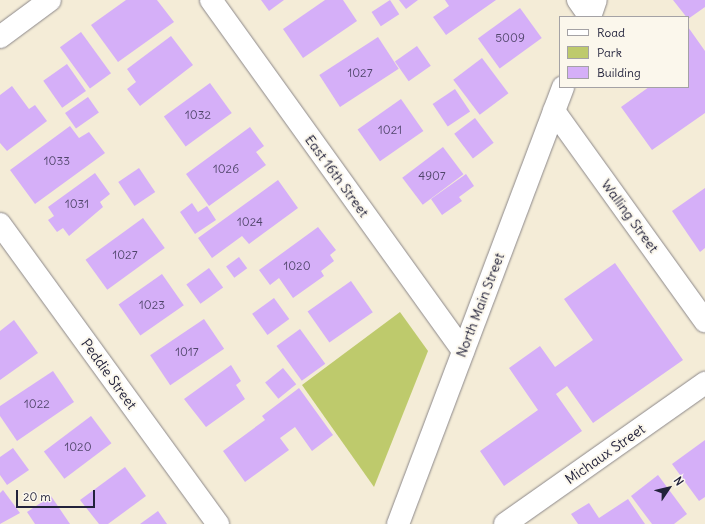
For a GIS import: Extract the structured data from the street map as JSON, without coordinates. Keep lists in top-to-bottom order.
{
  "streets": {
    "street": [
      "East 16th Street",
      "Walling Street",
      "North Main Street",
      "Peddie Street",
      "Michaux Street"
    ]
  },
  "crossings": [
    ["East 16th Street", "North Main Street"],
    ["Walling Street", "North Main Street"]
  ],
  "house_numbers": [
    "5009",
    "1027",
    "1032",
    "1021",
    "1033",
    "1026",
    "4907",
    "1031",
    "1024",
    "1027",
    "1020",
    "1023",
    "1017",
    "1022",
    "1020"
  ],
  "legend": ["Road", "Park", "Building"],
  "scale_bar": "20 m",
  "north": "top right"
}
